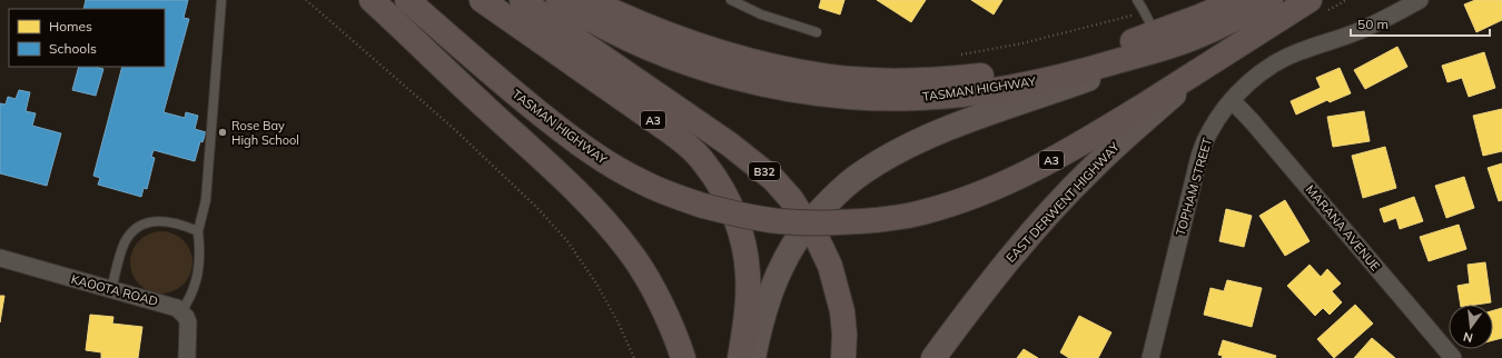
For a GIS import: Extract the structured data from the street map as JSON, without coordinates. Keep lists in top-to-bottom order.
{
  "streets": {
    "highway": ["TASMAN HIGHWAY", "A3", "B32"],
    "main road": ["EAST DERWENT HIGHWAY"],
    "street": ["TOPHAM STREET", "MARANA AVENUE", "KAOOTA ROAD"]
  },
  "crossings": [
    ["TASMAN HIGHWAY", "EAST DERWENT HIGHWAY"],
    ["TOPHAM STREET", "MARANA AVENUE"]
  ],
  "places": ["Rose Bay High School"],
  "legend": ["Homes", "Schools"],
  "scale_bar": "50 m",
  "north": "bottom"
}
